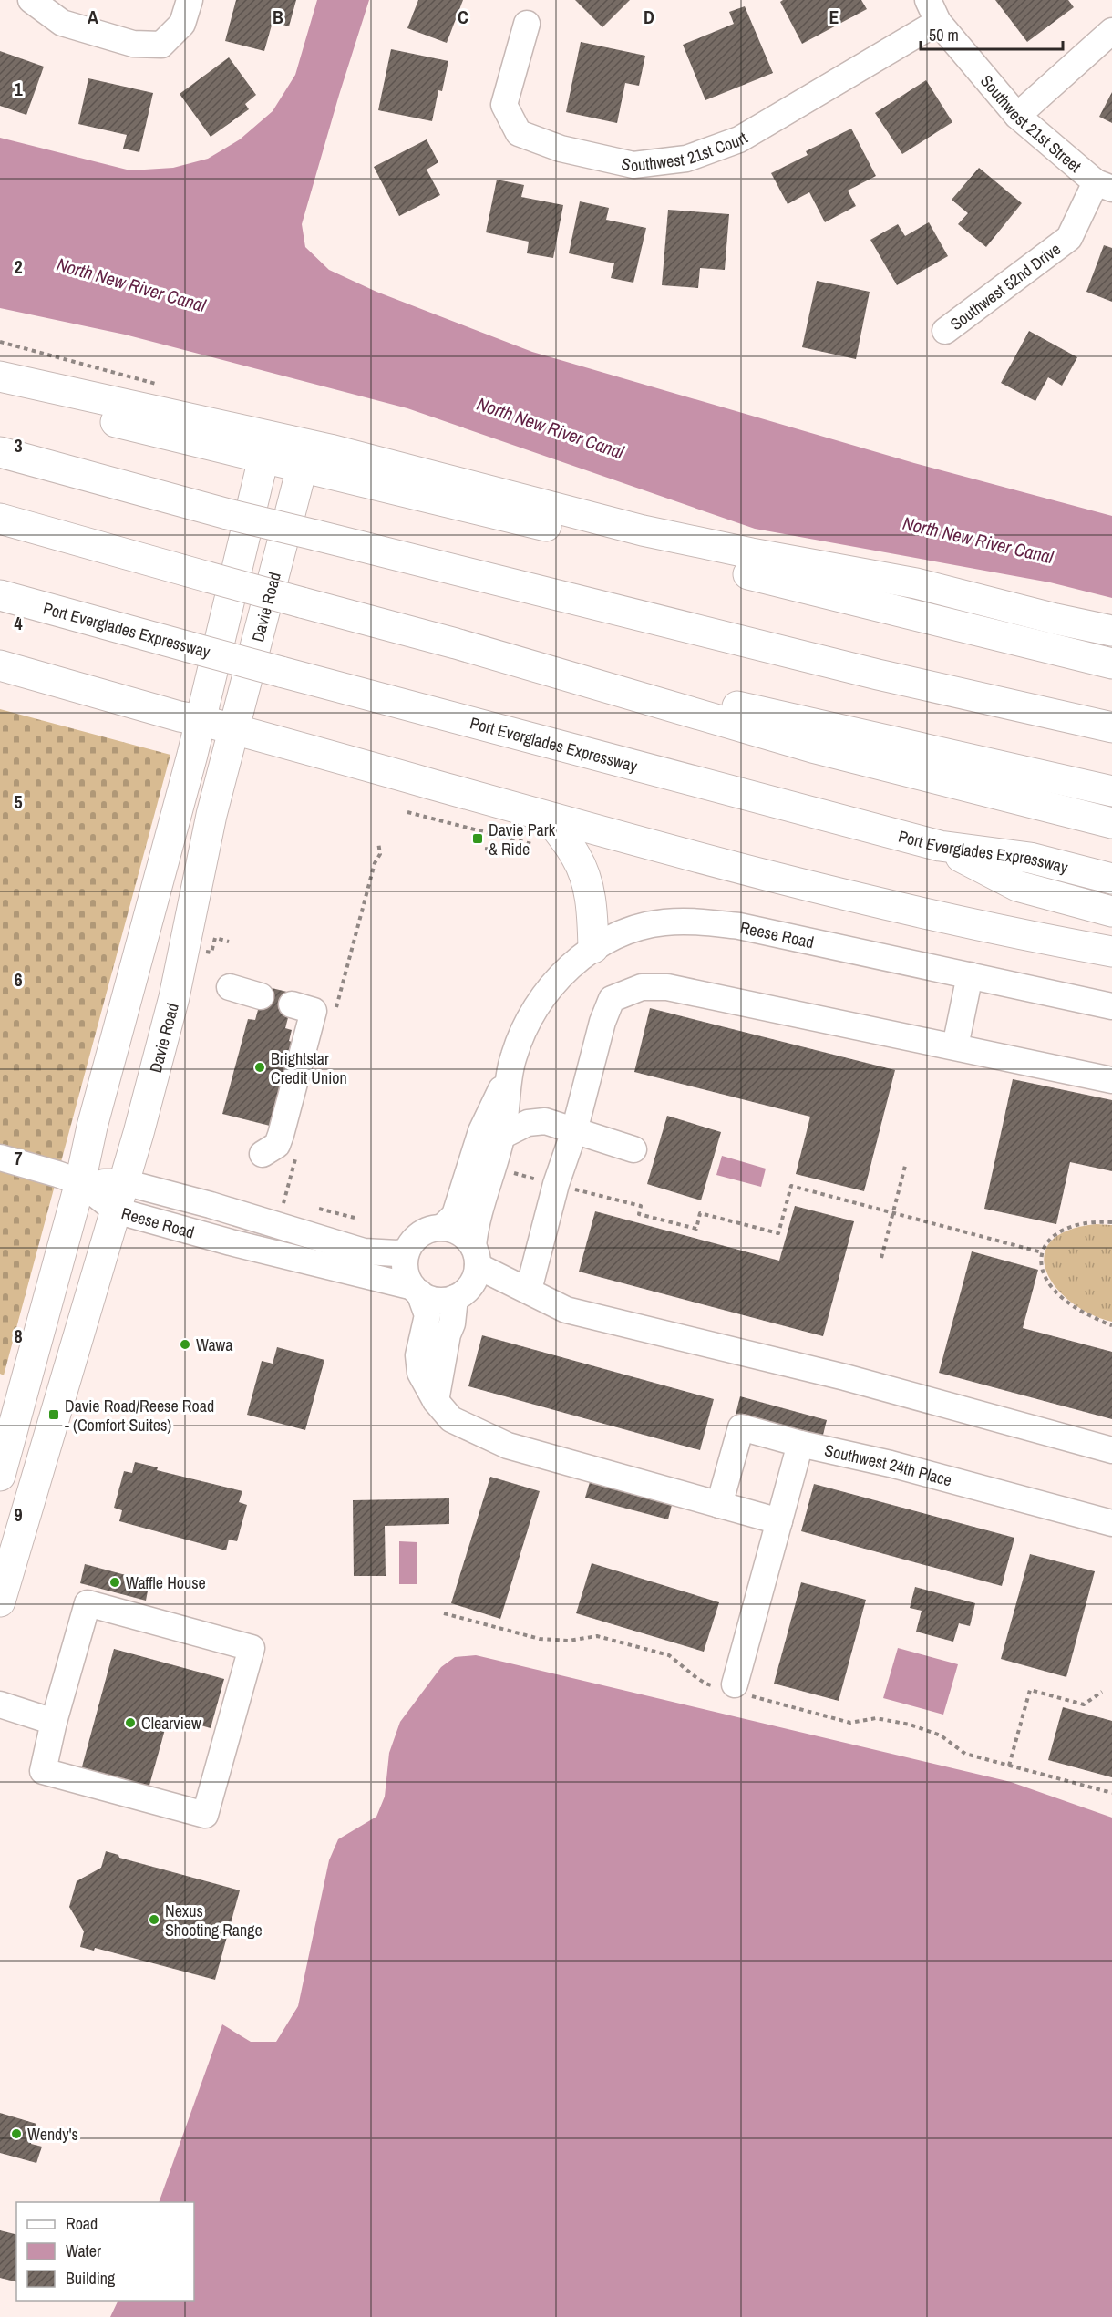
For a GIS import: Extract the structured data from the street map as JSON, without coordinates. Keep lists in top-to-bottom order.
{
  "streets": {
    "main road": ["Davie Road", "Port Everglades Expressway"],
    "street": [
      "Southwest 21st Street",
      "Southwest 21st Court",
      "Southwest 52nd Drive",
      "Reese Road",
      "Southwest 24th Place"
    ]
  },
  "crossings": [
    ["Southwest 21st Street", "Southwest 21st Court"],
    ["Southwest 21st Street", "Southwest 52nd Drive"],
    ["Davie Road", "Reese Road"]
  ],
  "water": ["North New River Canal"],
  "places": {
    "transit": ["Davie Park & Ride", "Davie Road/Reese Road - (Comfort Suites)"],
    "other": [
      "Brightstar Credit Union",
      "Wawa",
      "Waffle House",
      "Clearview",
      "Nexus Shooting Range",
      "Wendy's"
    ]
  },
  "legend": ["Road", "Water", "Building"],
  "scale_bar": "50 m",
  "grid": {
    "columns": [
      "A",
      "B",
      "C",
      "D",
      "E"
    ],
    "rows": [
      "1",
      "2",
      "3",
      "4",
      "5",
      "6",
      "7",
      "8",
      "9"
    ]
  }
}
